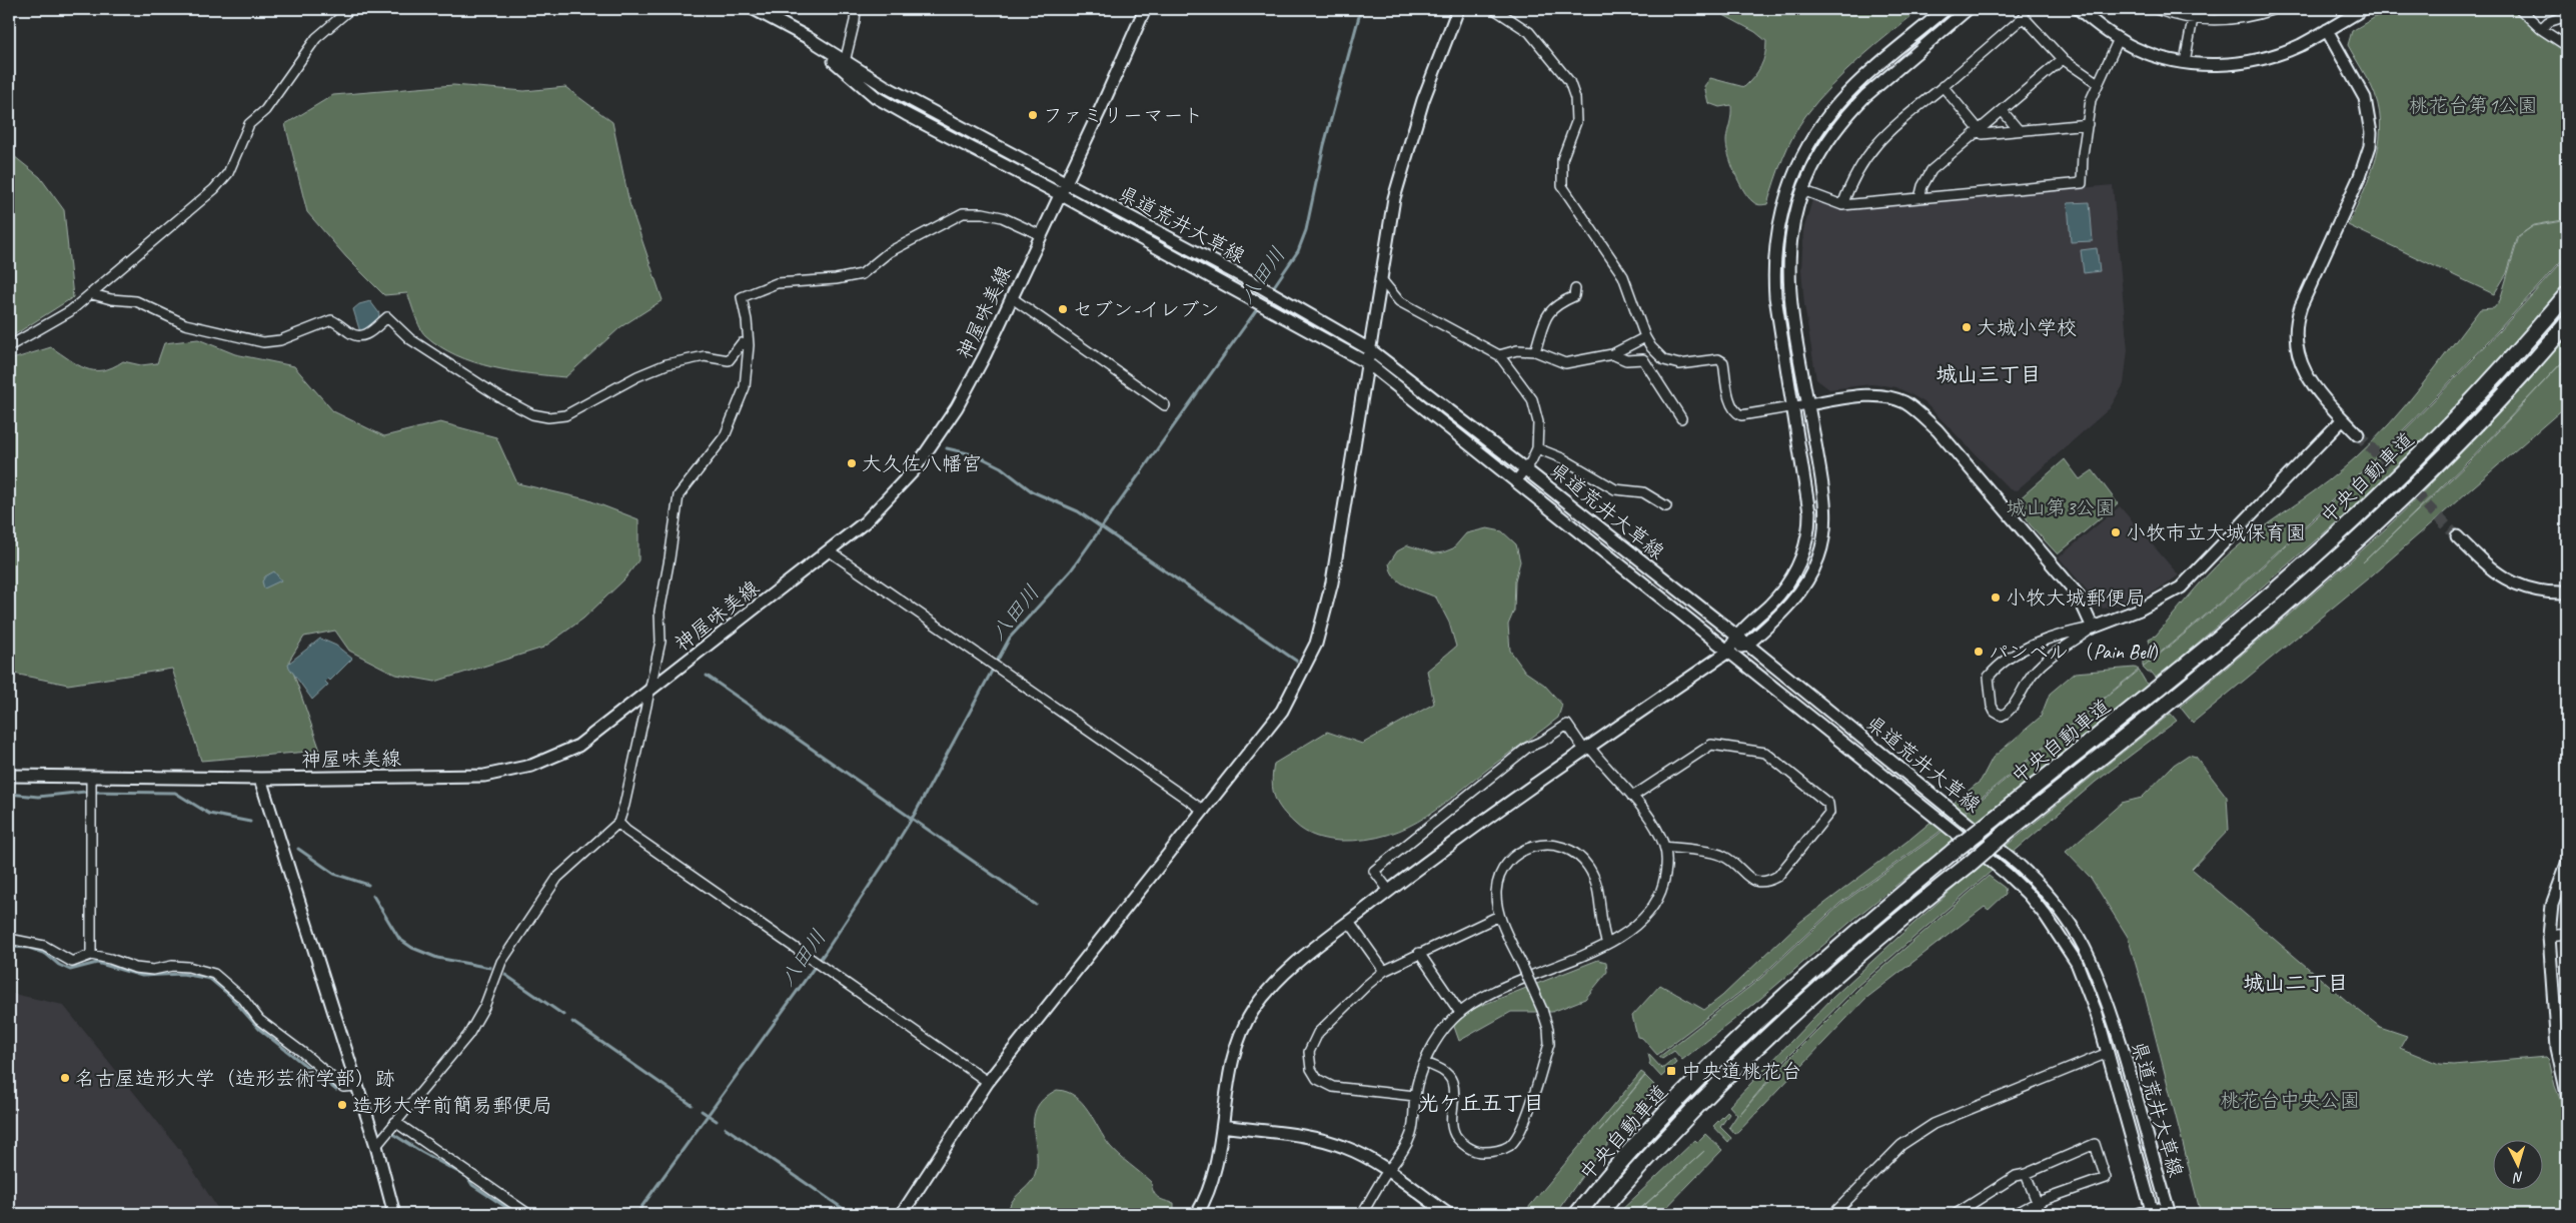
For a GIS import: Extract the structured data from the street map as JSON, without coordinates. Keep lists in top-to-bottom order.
{
  "streets": {
    "highway": ["中央自動車道"],
    "street": ["県道荒井大草線", "神屋味美線"]
  },
  "crossings": [
    ["県道荒井大草線", "神屋味美線"]
  ],
  "districts": ["城山三丁目", "城山二丁目", "光ケ丘五丁目"],
  "water": ["八田川"],
  "parks": ["桃花台第1公園", "城山第3公園", "桃花台中央公園"],
  "places": {
    "other": [
      "ファミリーマート",
      "セブン-イレブン",
      "大城小学校",
      "大久佐八幡宮",
      "小牧市立大城保育園",
      "小牧大城郵便局",
      "パンベル （Pain Bell）",
      "名古屋造形大学（造形芸術学部）跡",
      "造形大学前簡易郵便局"
    ],
    "transit": ["中央道桃花台"]
  },
  "north": "bottom"
}
